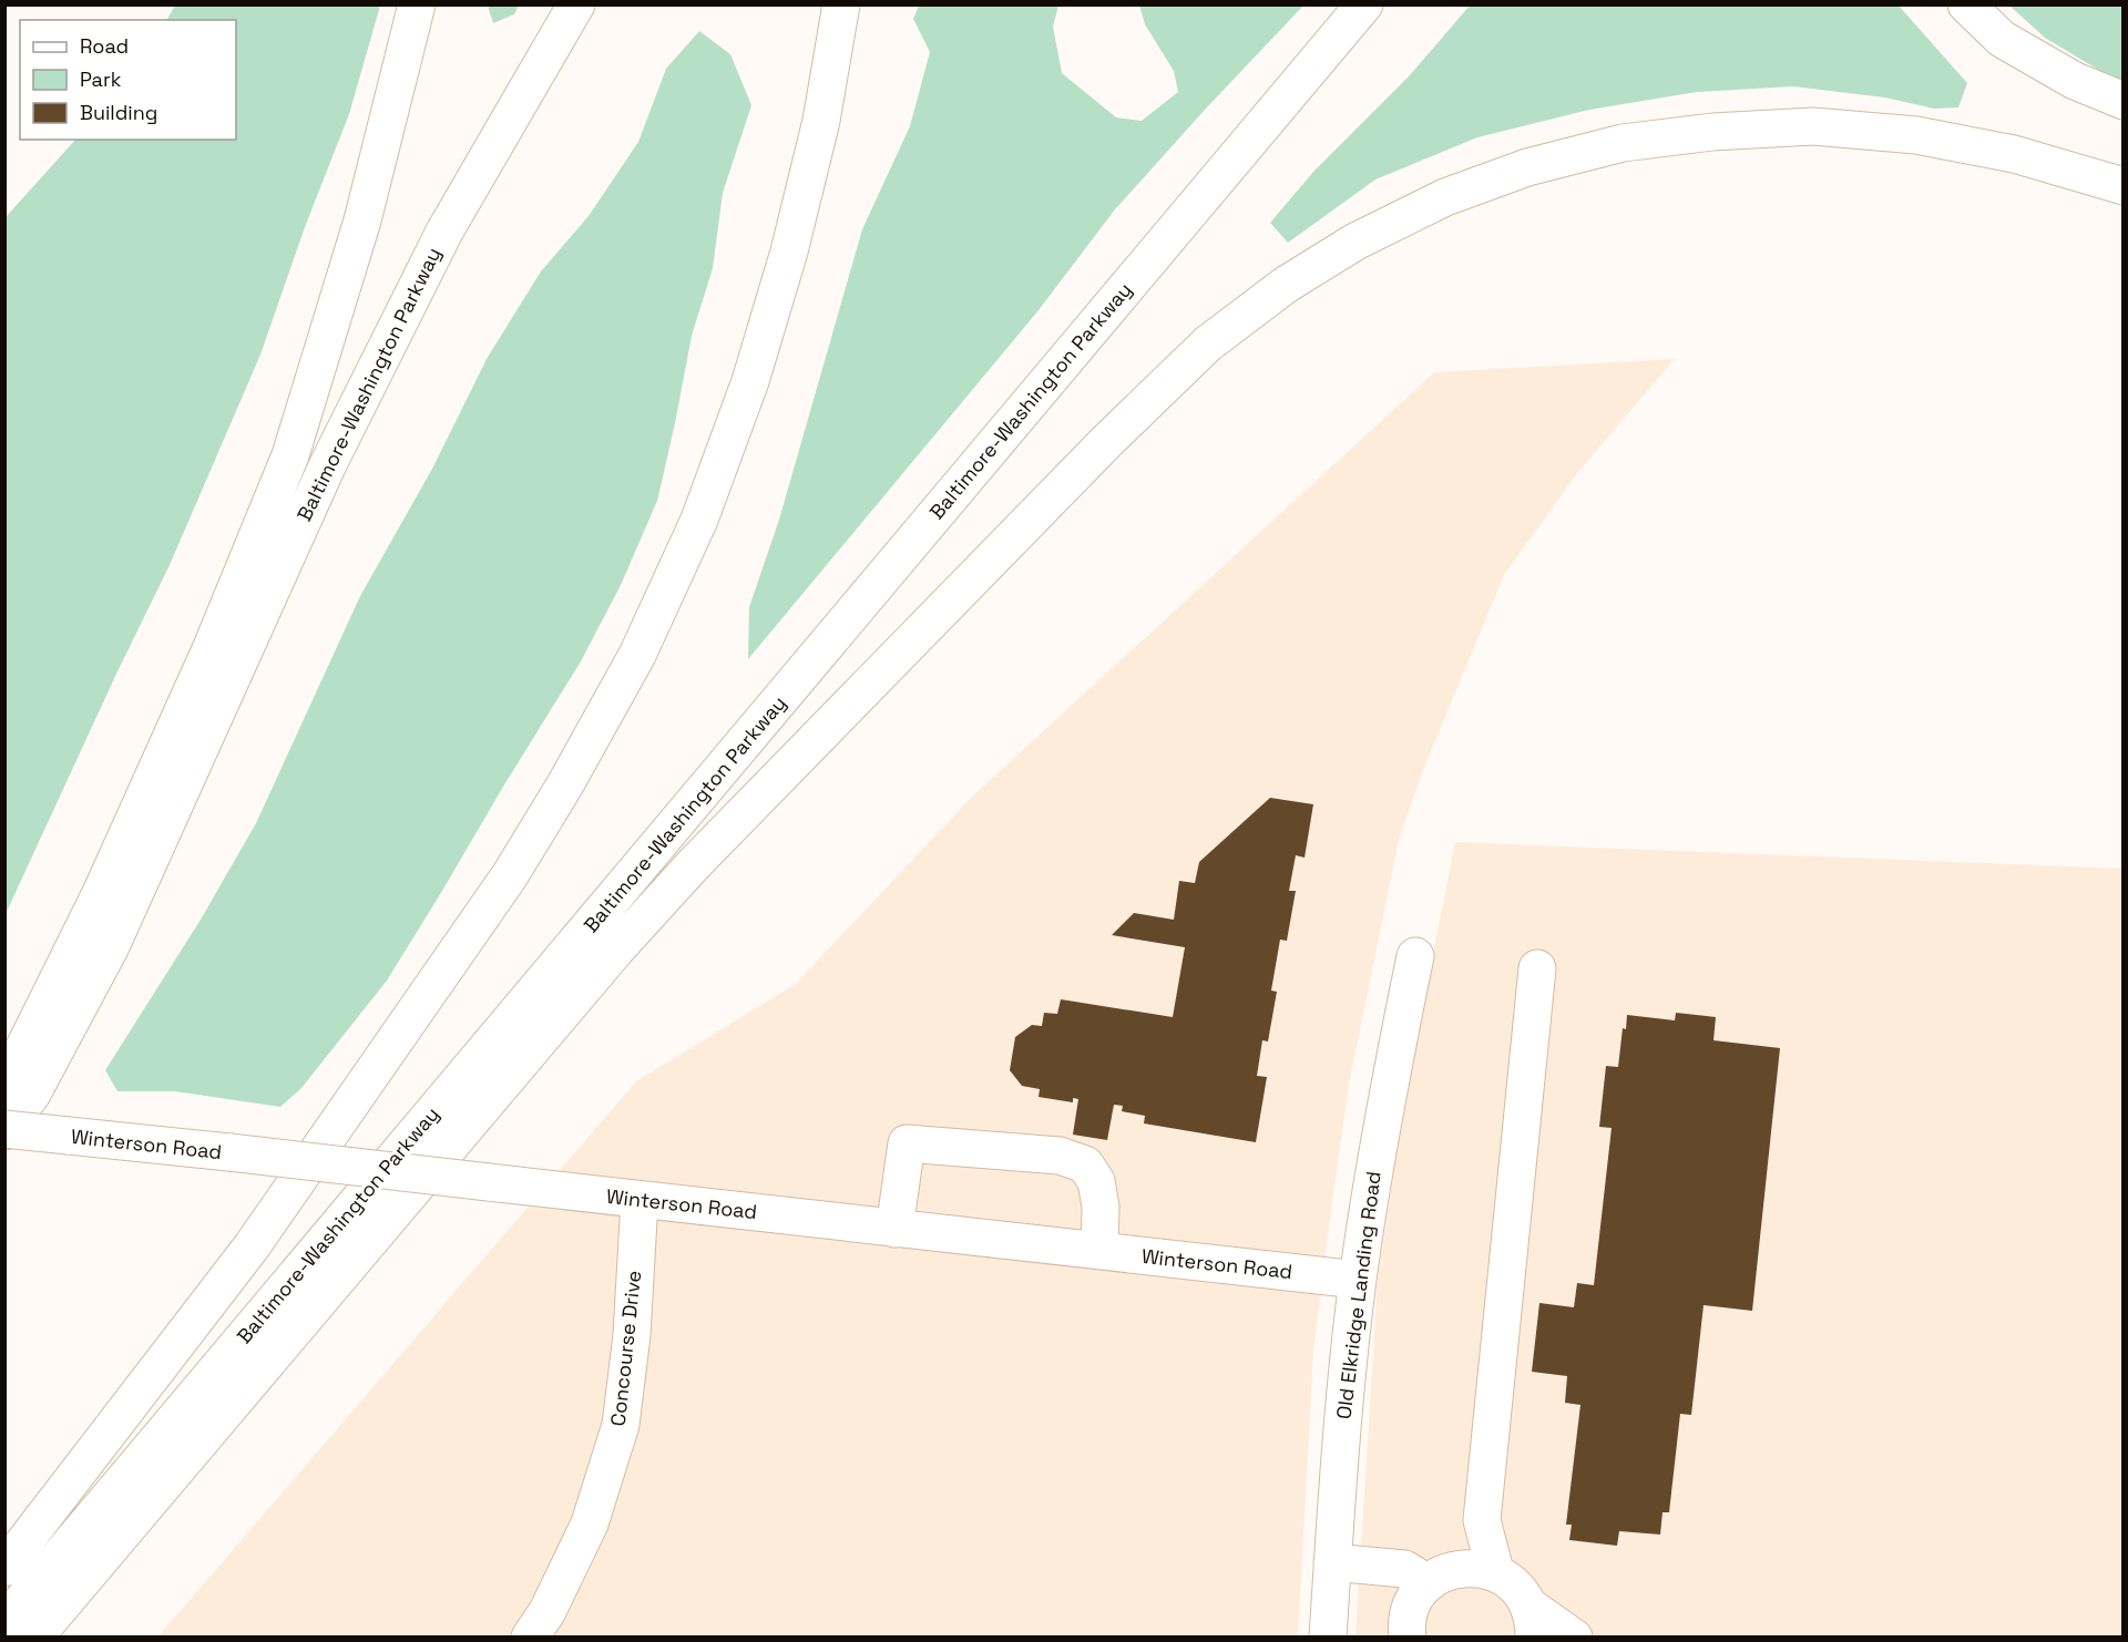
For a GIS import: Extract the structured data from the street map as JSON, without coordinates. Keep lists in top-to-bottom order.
{
  "streets": {
    "main road": [
      "Baltimore-Washington Parkway",
      "Winterson Road",
      "Old Elkridge Landing Road",
      "Concourse Drive"
    ]
  },
  "crossings": [
    ["Baltimore-Washington Parkway", "Winterson Road"],
    ["Winterson Road", "Old Elkridge Landing Road"],
    ["Winterson Road", "Concourse Drive"]
  ],
  "legend": ["Road", "Park", "Building"]
}
